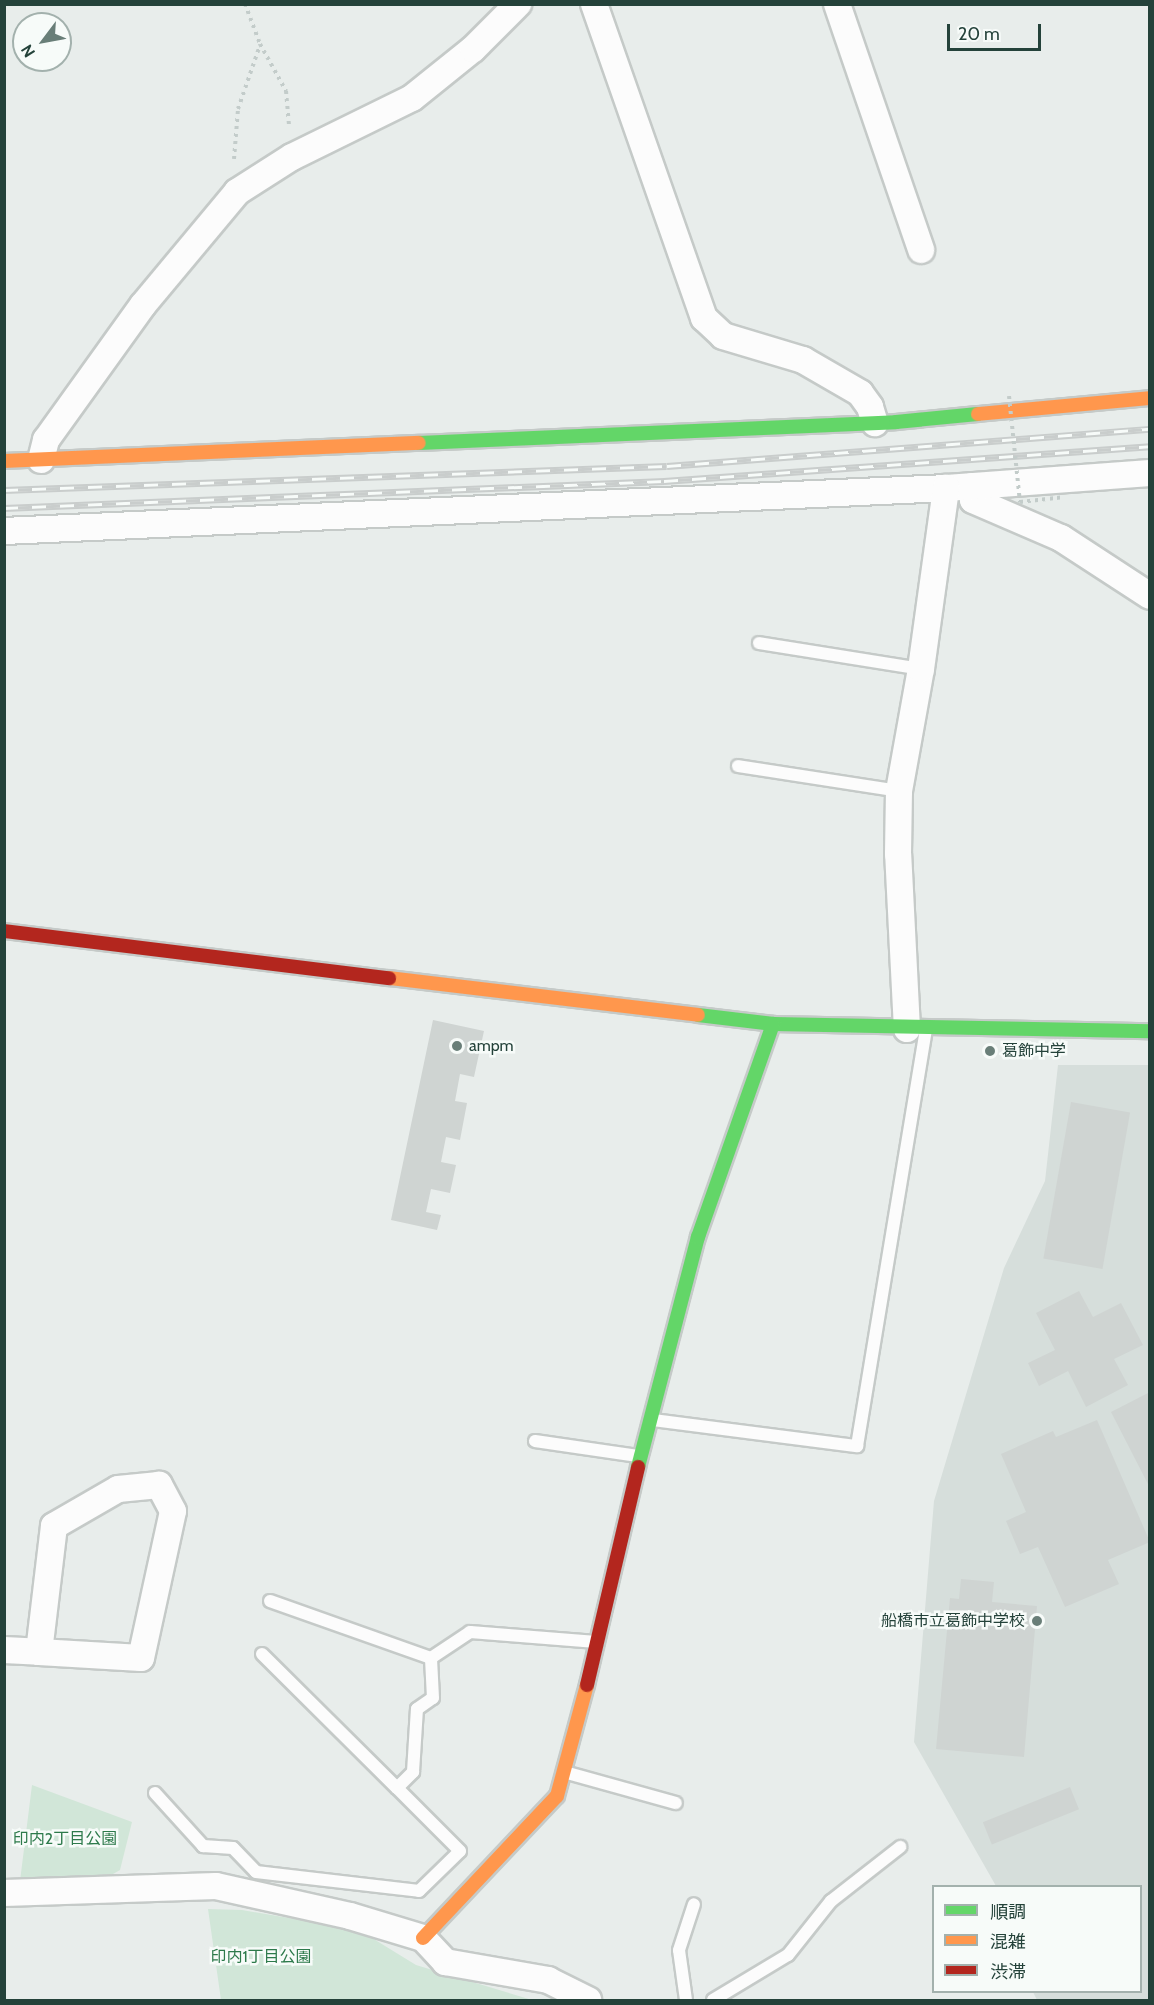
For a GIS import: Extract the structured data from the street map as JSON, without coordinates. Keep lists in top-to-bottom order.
{
  "parks": ["印内2丁目公園", "印内1丁目公園"],
  "places": ["ampm", "葛飾中学", "船橋市立葛飾中学校"],
  "legend": ["順調", "混雑", "渋滞"],
  "scale_bar": "20 m",
  "north": "bottom left"
}
